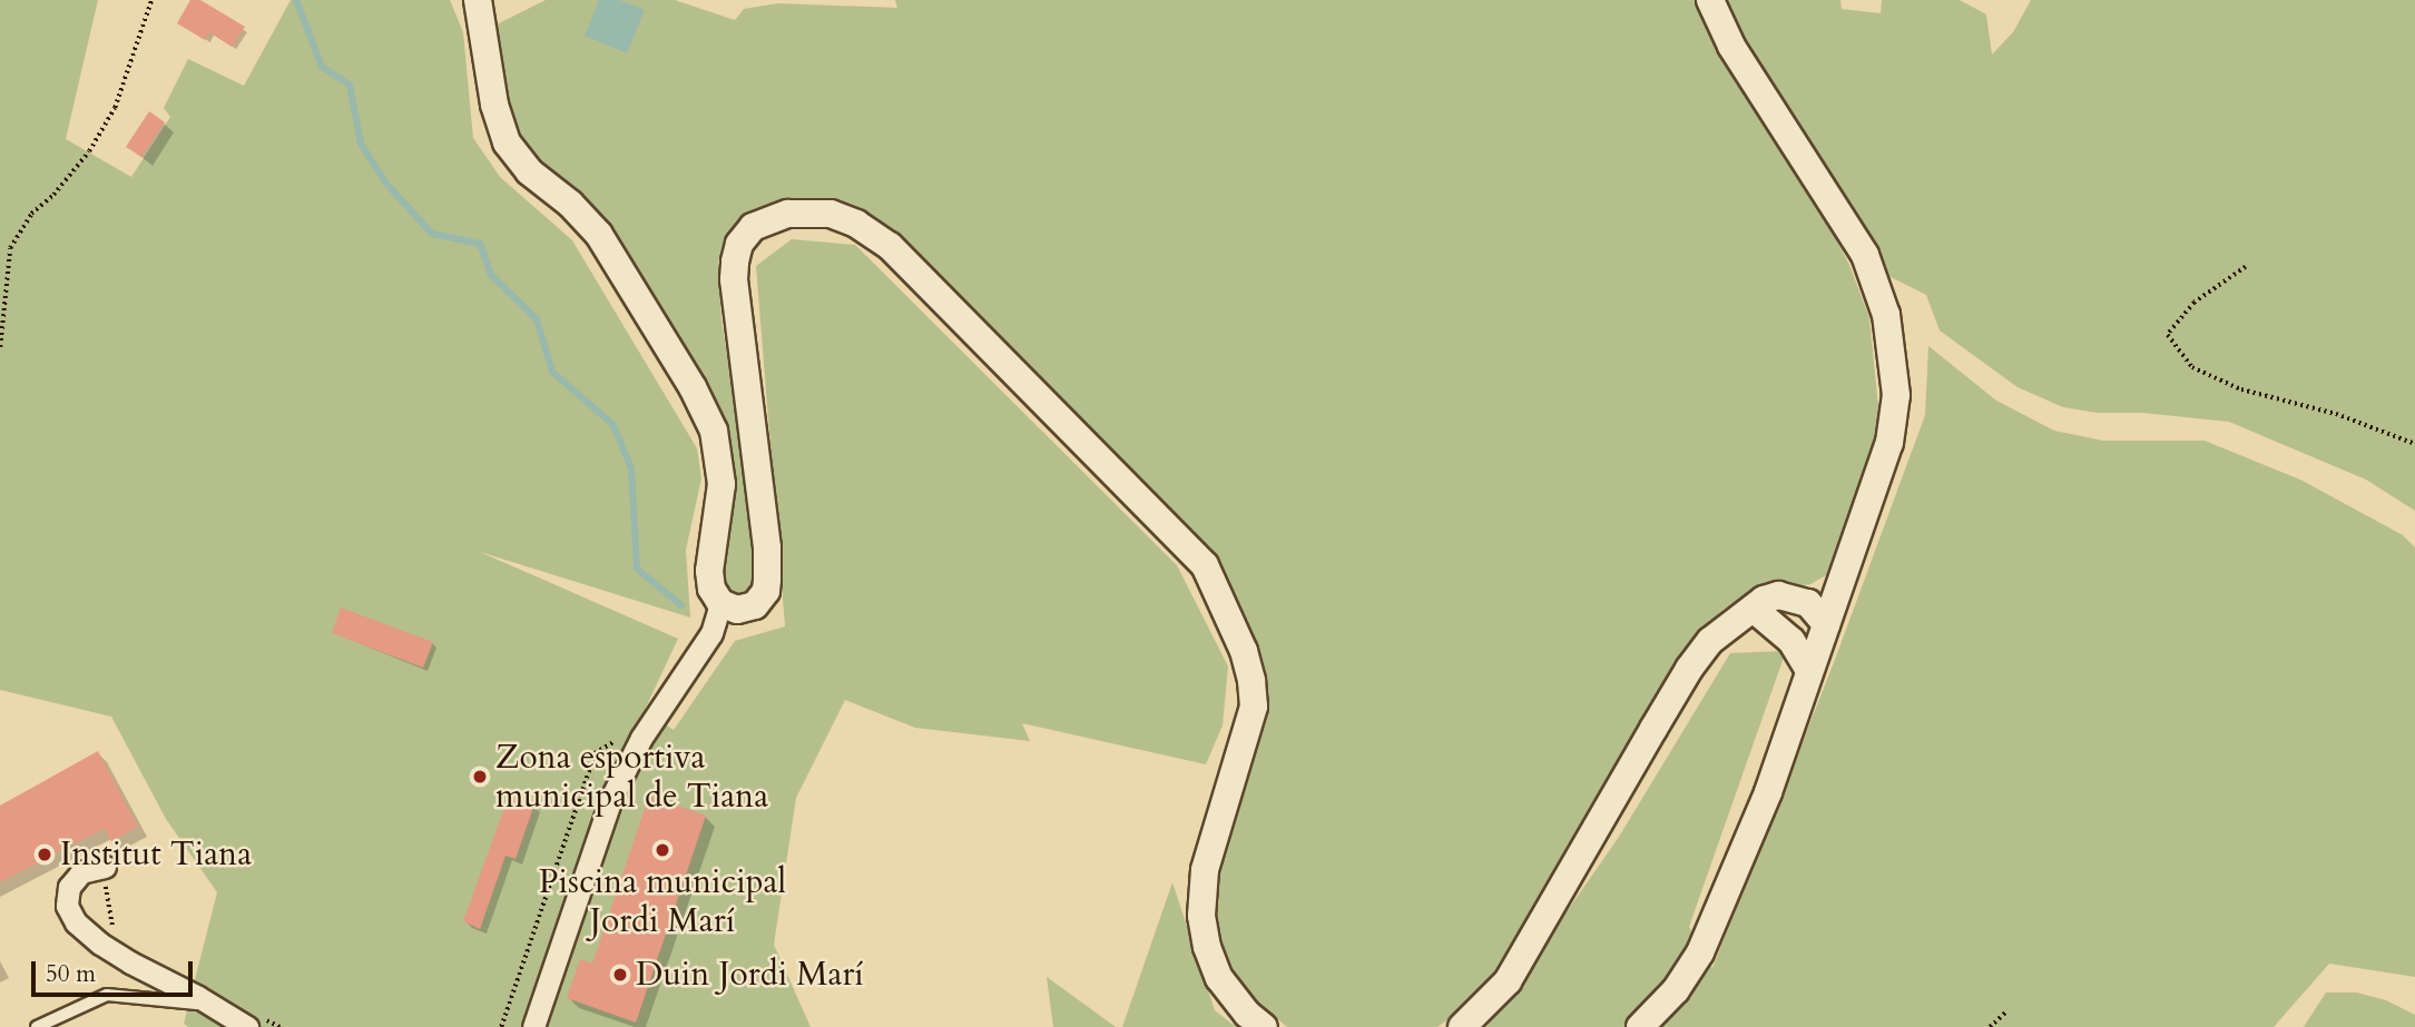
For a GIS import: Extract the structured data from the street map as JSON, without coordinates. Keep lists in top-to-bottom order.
{
  "places": [
    "Zona esportiva municipal de Tiana",
    "Piscina municipal Jordi Marí",
    "Institut Tiana",
    "Duin Jordi Marí"
  ],
  "scale_bar": "50 m"
}
